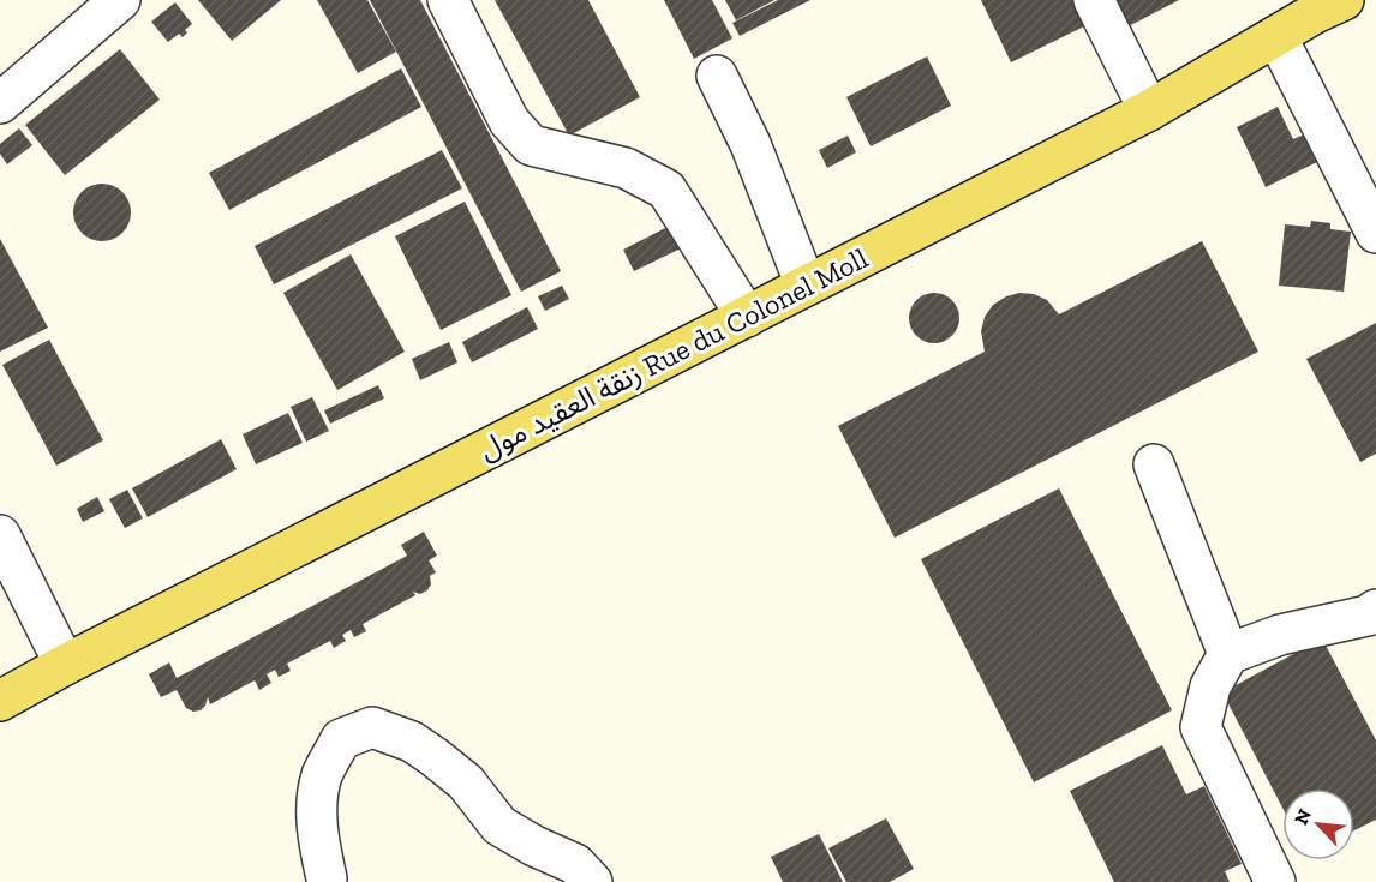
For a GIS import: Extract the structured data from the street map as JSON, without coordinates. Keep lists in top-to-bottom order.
{
  "streets": {
    "main road": ["زنقة العقيد مول Rue du Colonel Moll"]
  },
  "north": "top left"
}
